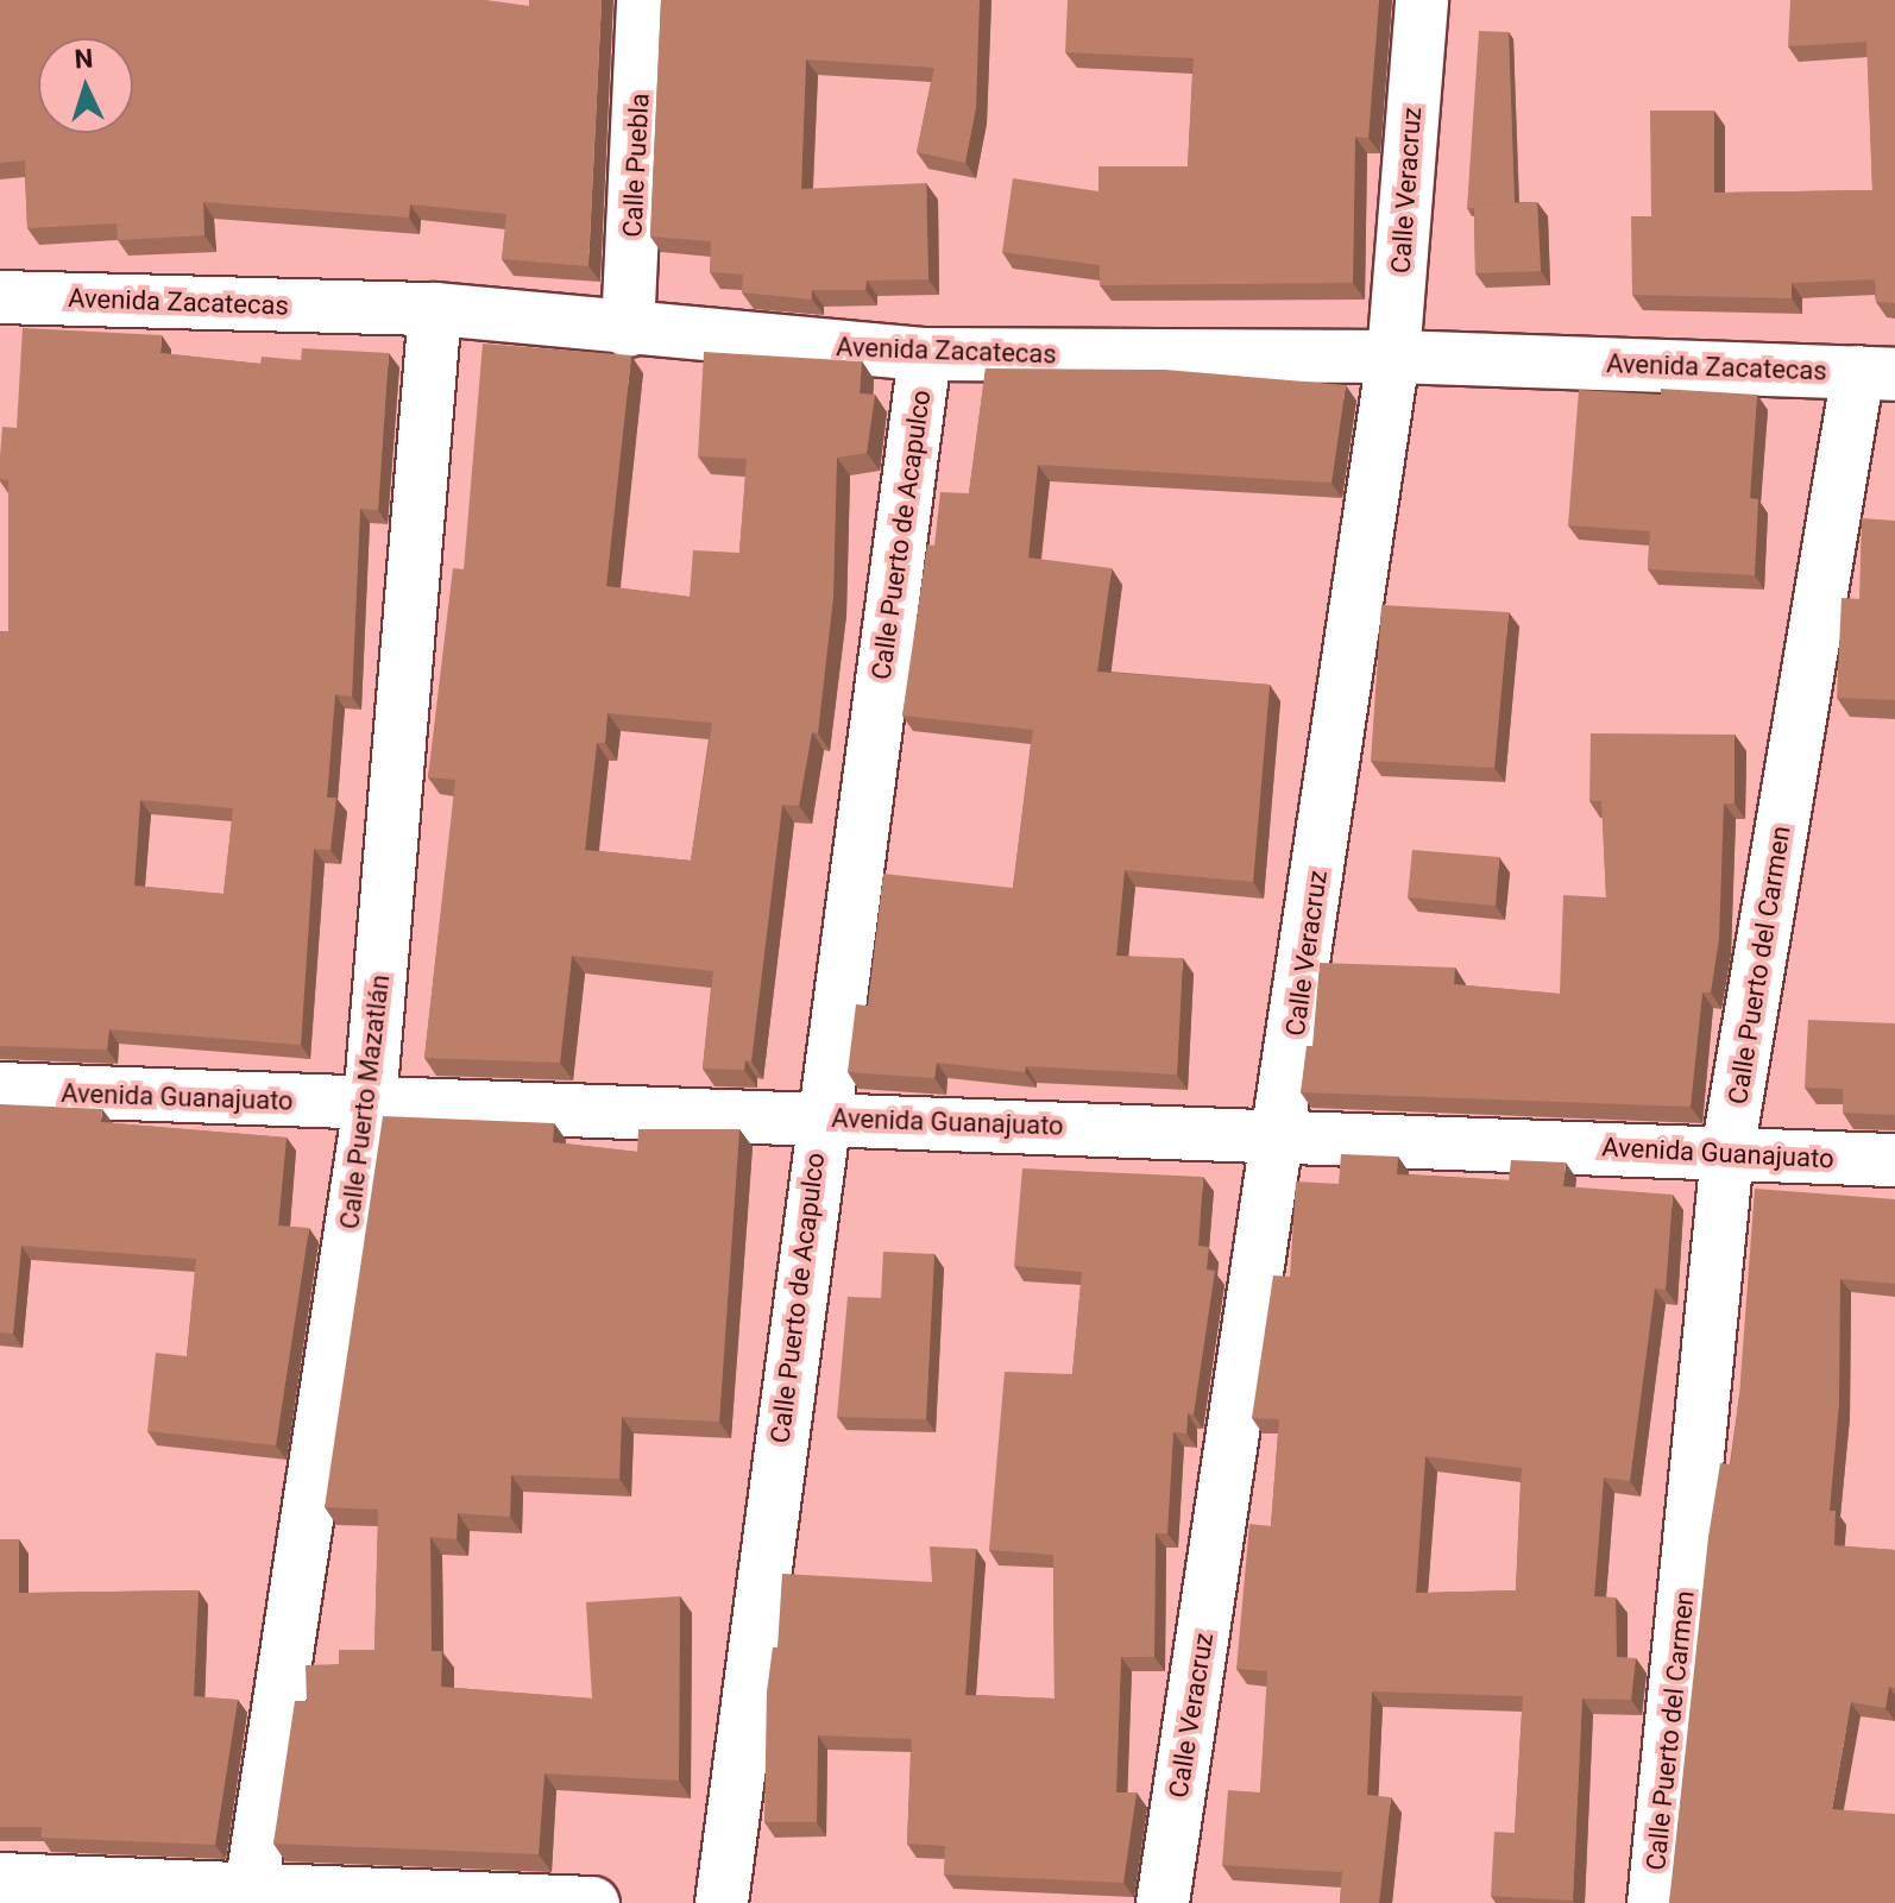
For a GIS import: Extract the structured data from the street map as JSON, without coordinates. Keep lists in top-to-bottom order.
{
  "streets": {
    "street": [
      "Calle Puebla",
      "Calle Veracruz",
      "Avenida Zacatecas",
      "Calle Puerto de Acapulco",
      "Calle Puerto del Carmen",
      "Avenida Guanajuato",
      "Calle Puerto Mazatlán"
    ]
  },
  "crossings": [
    ["Calle Puebla", "Avenida Zacatecas"],
    ["Calle Veracruz", "Avenida Zacatecas"],
    ["Calle Veracruz", "Avenida Guanajuato"],
    ["Avenida Zacatecas", "Calle Puerto de Acapulco"],
    ["Avenida Zacatecas", "Calle Puerto del Carmen"],
    ["Avenida Zacatecas", "Calle Puerto Mazatlán"],
    ["Calle Puerto de Acapulco", "Avenida Guanajuato"],
    ["Calle Puerto del Carmen", "Avenida Guanajuato"],
    ["Avenida Guanajuato", "Calle Puerto Mazatlán"]
  ],
  "north": "top"
}
